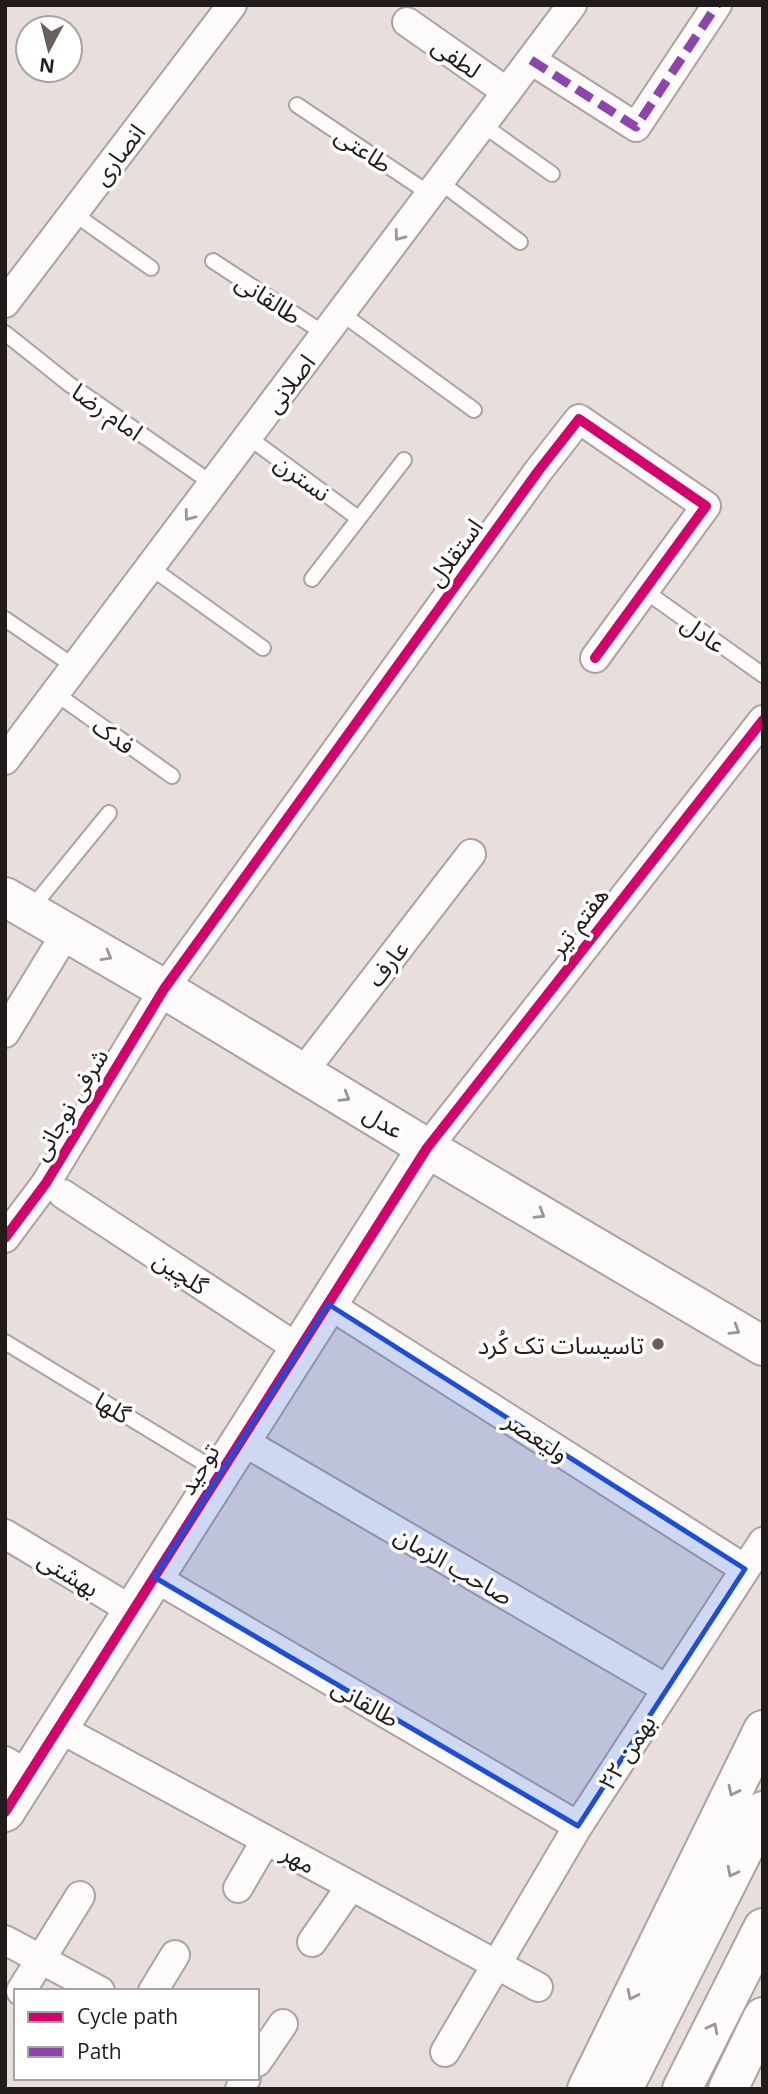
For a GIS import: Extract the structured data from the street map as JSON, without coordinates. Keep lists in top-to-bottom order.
{
  "streets": {
    "street": [
      "لطفی",
      "انصاری",
      "طالقانی",
      "اصلانی",
      "استقلال",
      "هفتم تیر",
      "عارف",
      "شرفی نوجانی",
      "عدل",
      "گلچین",
      "ولیعصر",
      "توحید",
      "صاحب الزمان",
      "بهشتی",
      "۲۲ بهمن",
      "مهر"
    ],
    "lane": [
      "طاعتی",
      "امام رضا",
      "نسترن",
      "عادل",
      "فدک",
      "گلها"
    ]
  },
  "crossings": [
    ["لطفی", "اصلانی"],
    ["طاعتی", "اصلانی"],
    ["طالقانی", "اصلانی"],
    ["طالقانی", "توحید"],
    ["طالقانی", "۲۲ بهمن"],
    ["اصلانی", "امام رضا"],
    ["اصلانی", "نسترن"],
    ["اصلانی", "فدک"],
    ["استقلال", "عادل"],
    ["استقلال", "شرفی نوجانی"],
    ["استقلال", "عدل"],
    ["هفتم تیر", "عدل"],
    ["هفتم تیر", "توحید"],
    ["عارف", "عدل"],
    ["شرفی نوجانی", "عدل"],
    ["عدل", "توحید"],
    ["گلچین", "توحید"],
    ["گلها", "توحید"],
    ["ولیعصر", "توحید"],
    ["ولیعصر", "۲۲ بهمن"],
    ["توحید", "صاحب الزمان"],
    ["توحید", "بهشتی"],
    ["توحید", "مهر"],
    ["صاحب الزمان", "۲۲ بهمن"],
    ["۲۲ بهمن", "مهر"]
  ],
  "one_way": ["عدل"],
  "places": ["تاسیسات تک کُرد"],
  "legend": ["Cycle path", "Path"],
  "north": "bottom"
}
